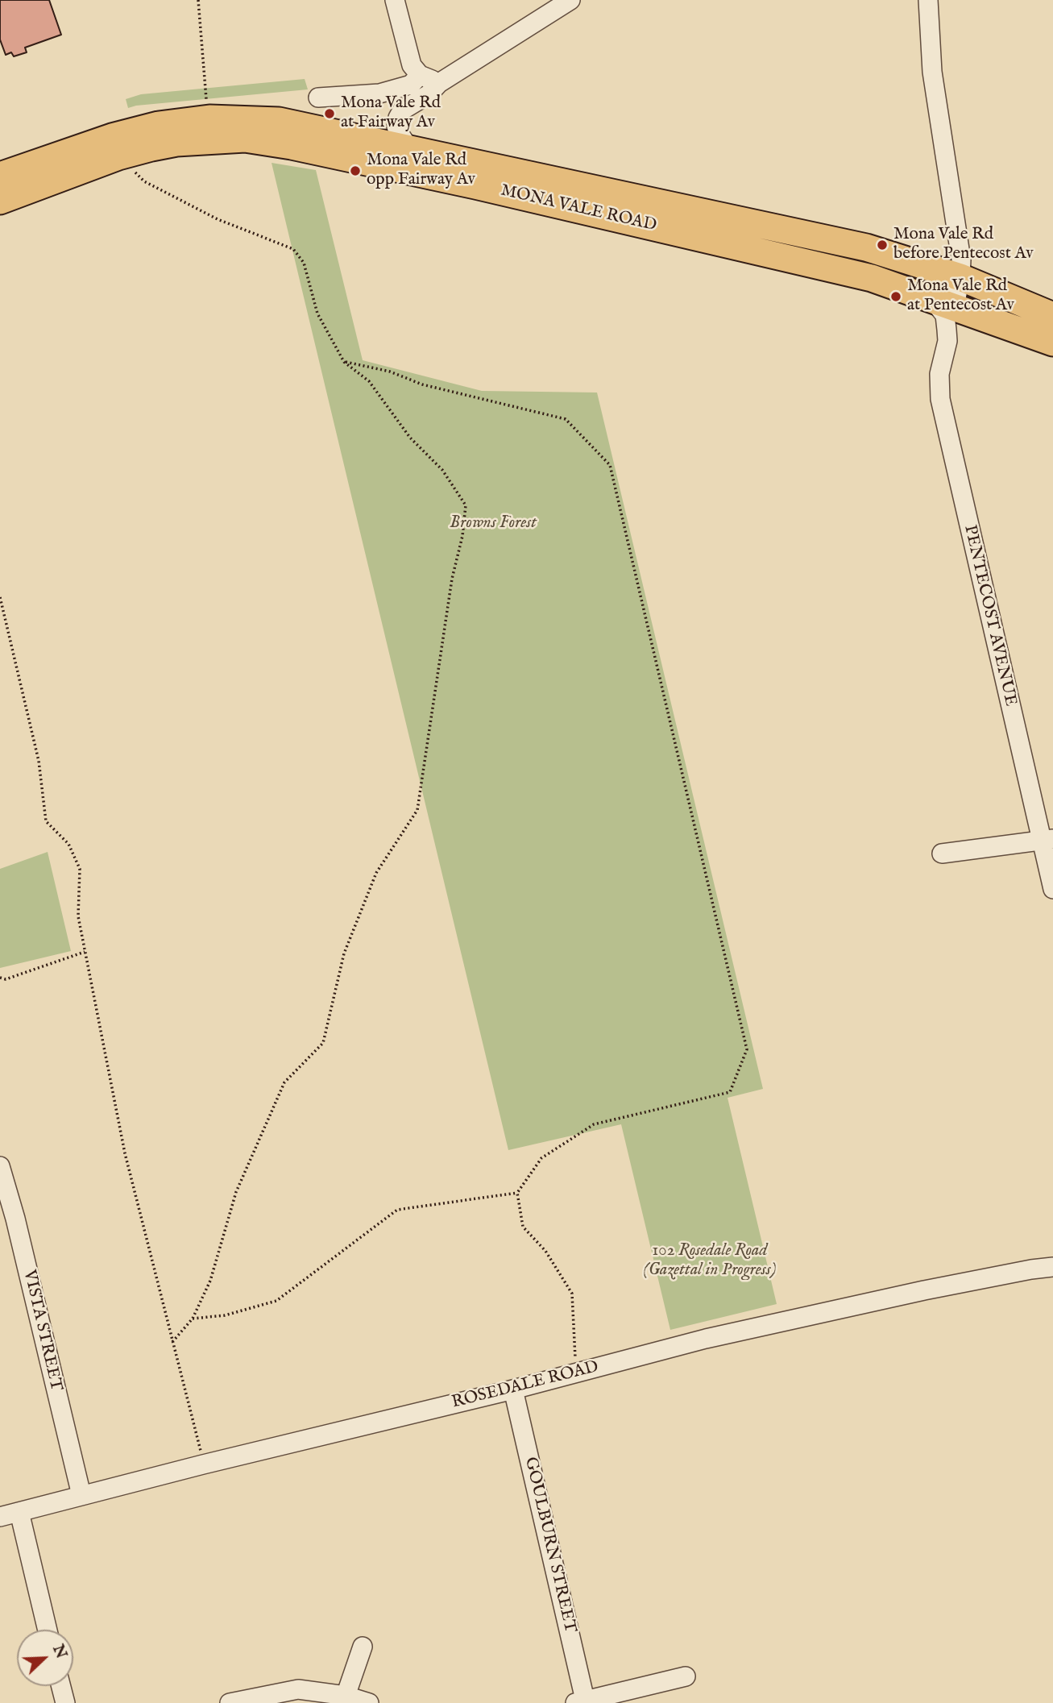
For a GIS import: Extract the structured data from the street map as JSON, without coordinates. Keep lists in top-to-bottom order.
{
  "streets": {
    "highway": ["MONA VALE ROAD"],
    "street": [
      "PENTECOST AVENUE",
      "VISTA STREET",
      "ROSEDALE ROAD",
      "GOULBURN STREET"
    ]
  },
  "crossings": [
    ["MONA VALE ROAD", "PENTECOST AVENUE"],
    ["VISTA STREET", "ROSEDALE ROAD"],
    ["ROSEDALE ROAD", "GOULBURN STREET"]
  ],
  "parks": ["Browns Forest", "102 Rosedale Road (Gazettal in Progress)"],
  "places": [
    "Mona Vale Rd at Fairway Av",
    "Mona Vale Rd opp Fairway Av",
    "Mona Vale Rd before Pentecost Av",
    "Mona Vale Rd at Pentecost Av"
  ],
  "north": "top right"
}
